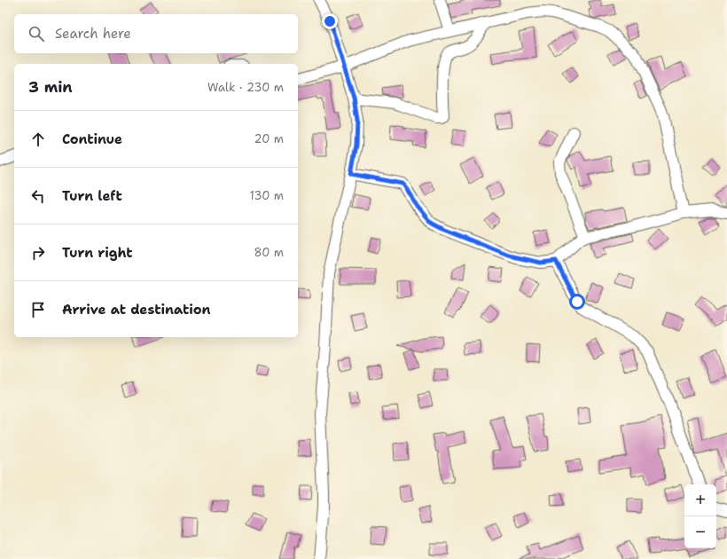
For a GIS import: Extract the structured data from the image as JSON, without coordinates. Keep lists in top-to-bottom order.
{
  "page": {
    "search": "Search here",
    "heading": ["3 min", "Walk · 230 m"],
    "list": [
      ["Continue", "20 m"],
      ["Turn left", "130 m"],
      ["Turn right", "80 m"],
      "Arrive at destination"
    ],
    "map_buttons": ["+", "−"]
  }
}
